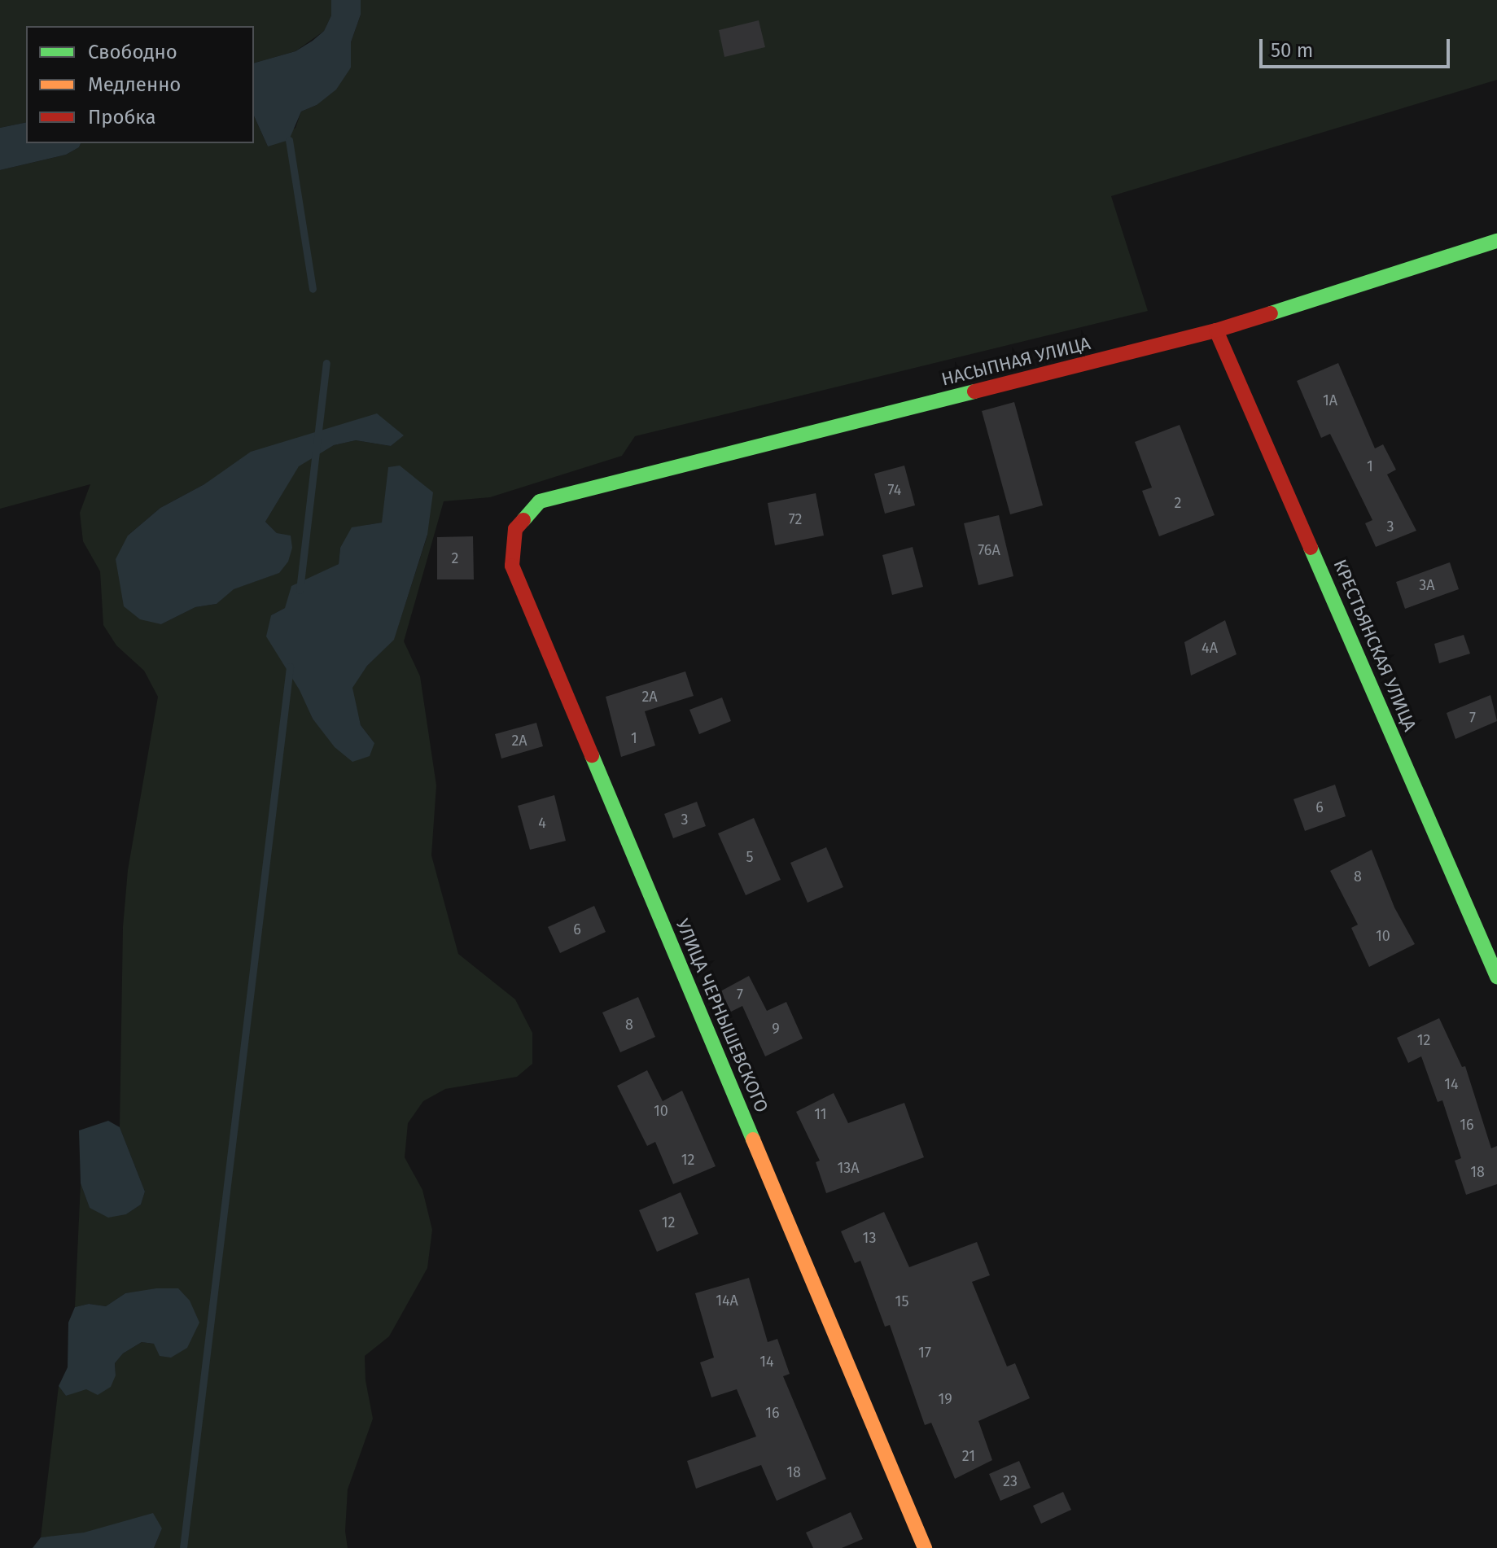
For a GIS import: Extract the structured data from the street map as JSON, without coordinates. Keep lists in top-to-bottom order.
{
  "streets": {
    "street": ["НАСЫПНАЯ УЛИЦА", "КРЕСТЬЯНСКАЯ УЛИЦА", "УЛИЦА ЧЕРНЫШЕВСКОГО"]
  },
  "crossings": [
    ["НАСЫПНАЯ УЛИЦА", "КРЕСТЬЯНСКАЯ УЛИЦА"],
    ["НАСЫПНАЯ УЛИЦА", "УЛИЦА ЧЕРНЫШЕВСКОГО"]
  ],
  "house_numbers": [
    "1А",
    "1",
    "74",
    "2",
    "72",
    "3",
    "76А",
    "2",
    "3А",
    "4А",
    "2А",
    "7",
    "1",
    "2А",
    "6",
    "3",
    "4",
    "5",
    "8",
    "6",
    "10",
    "7",
    "8",
    "9",
    "12",
    "14",
    "10",
    "11",
    "16",
    "12",
    "13А",
    "18",
    "12",
    "13",
    "14А",
    "15",
    "17",
    "14",
    "19",
    "16",
    "21",
    "18",
    "23"
  ],
  "legend": ["Свободно", "Медленно", "Пробка"],
  "scale_bar": "50 m"
}
